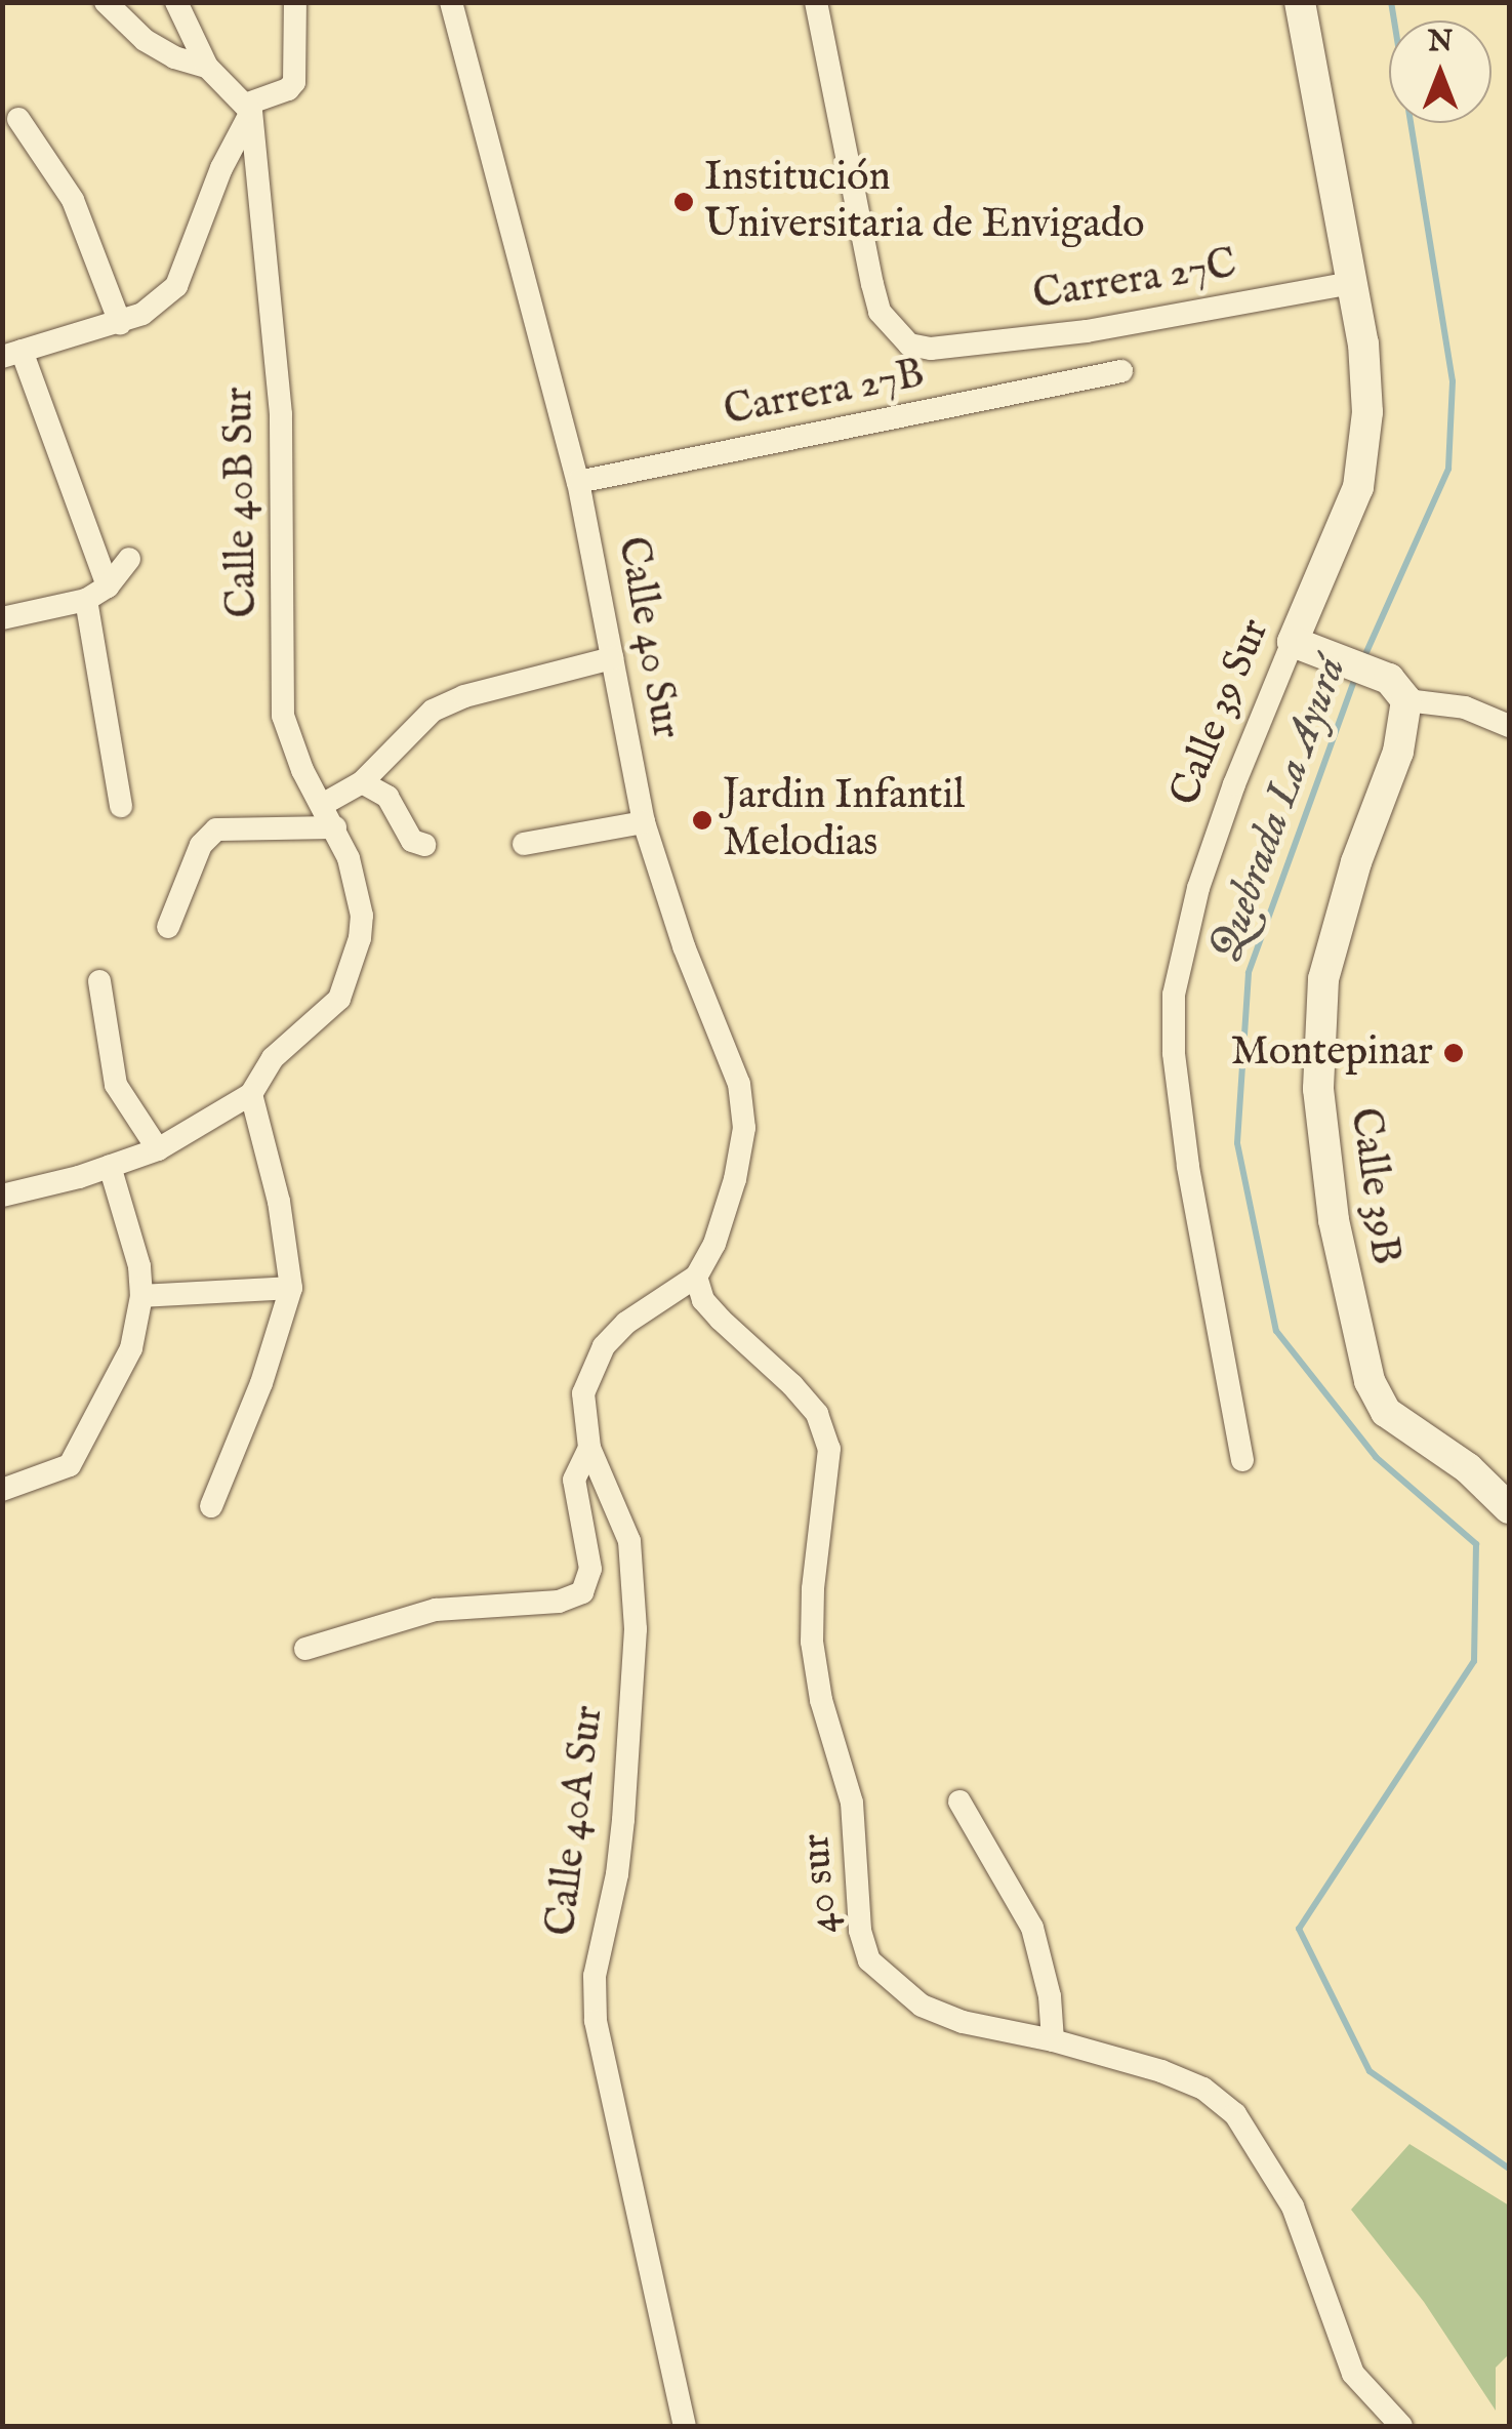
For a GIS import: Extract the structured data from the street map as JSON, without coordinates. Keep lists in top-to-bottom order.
{
  "streets": {
    "street": [
      "Carrera 27C",
      "Carrera 27B",
      "Calle 40B Sur",
      "Calle 40 Sur",
      "Calle 39 Sur",
      "Calle 39B",
      "Calle 40A Sur",
      "40 sur"
    ]
  },
  "crossings": [
    ["Carrera 27C", "Calle 39 Sur"],
    ["Carrera 27B", "Calle 40 Sur"],
    ["Calle 40 Sur", "Calle 40A Sur"],
    ["Calle 40 Sur", "40 sur"],
    ["Calle 40A Sur", "40 sur"]
  ],
  "water": ["Quebrada La Ayurá"],
  "places": ["Institución Universitaria de Envigado", "Jardin Infantil Melodias", "Montepinar"],
  "north": "top"
}
